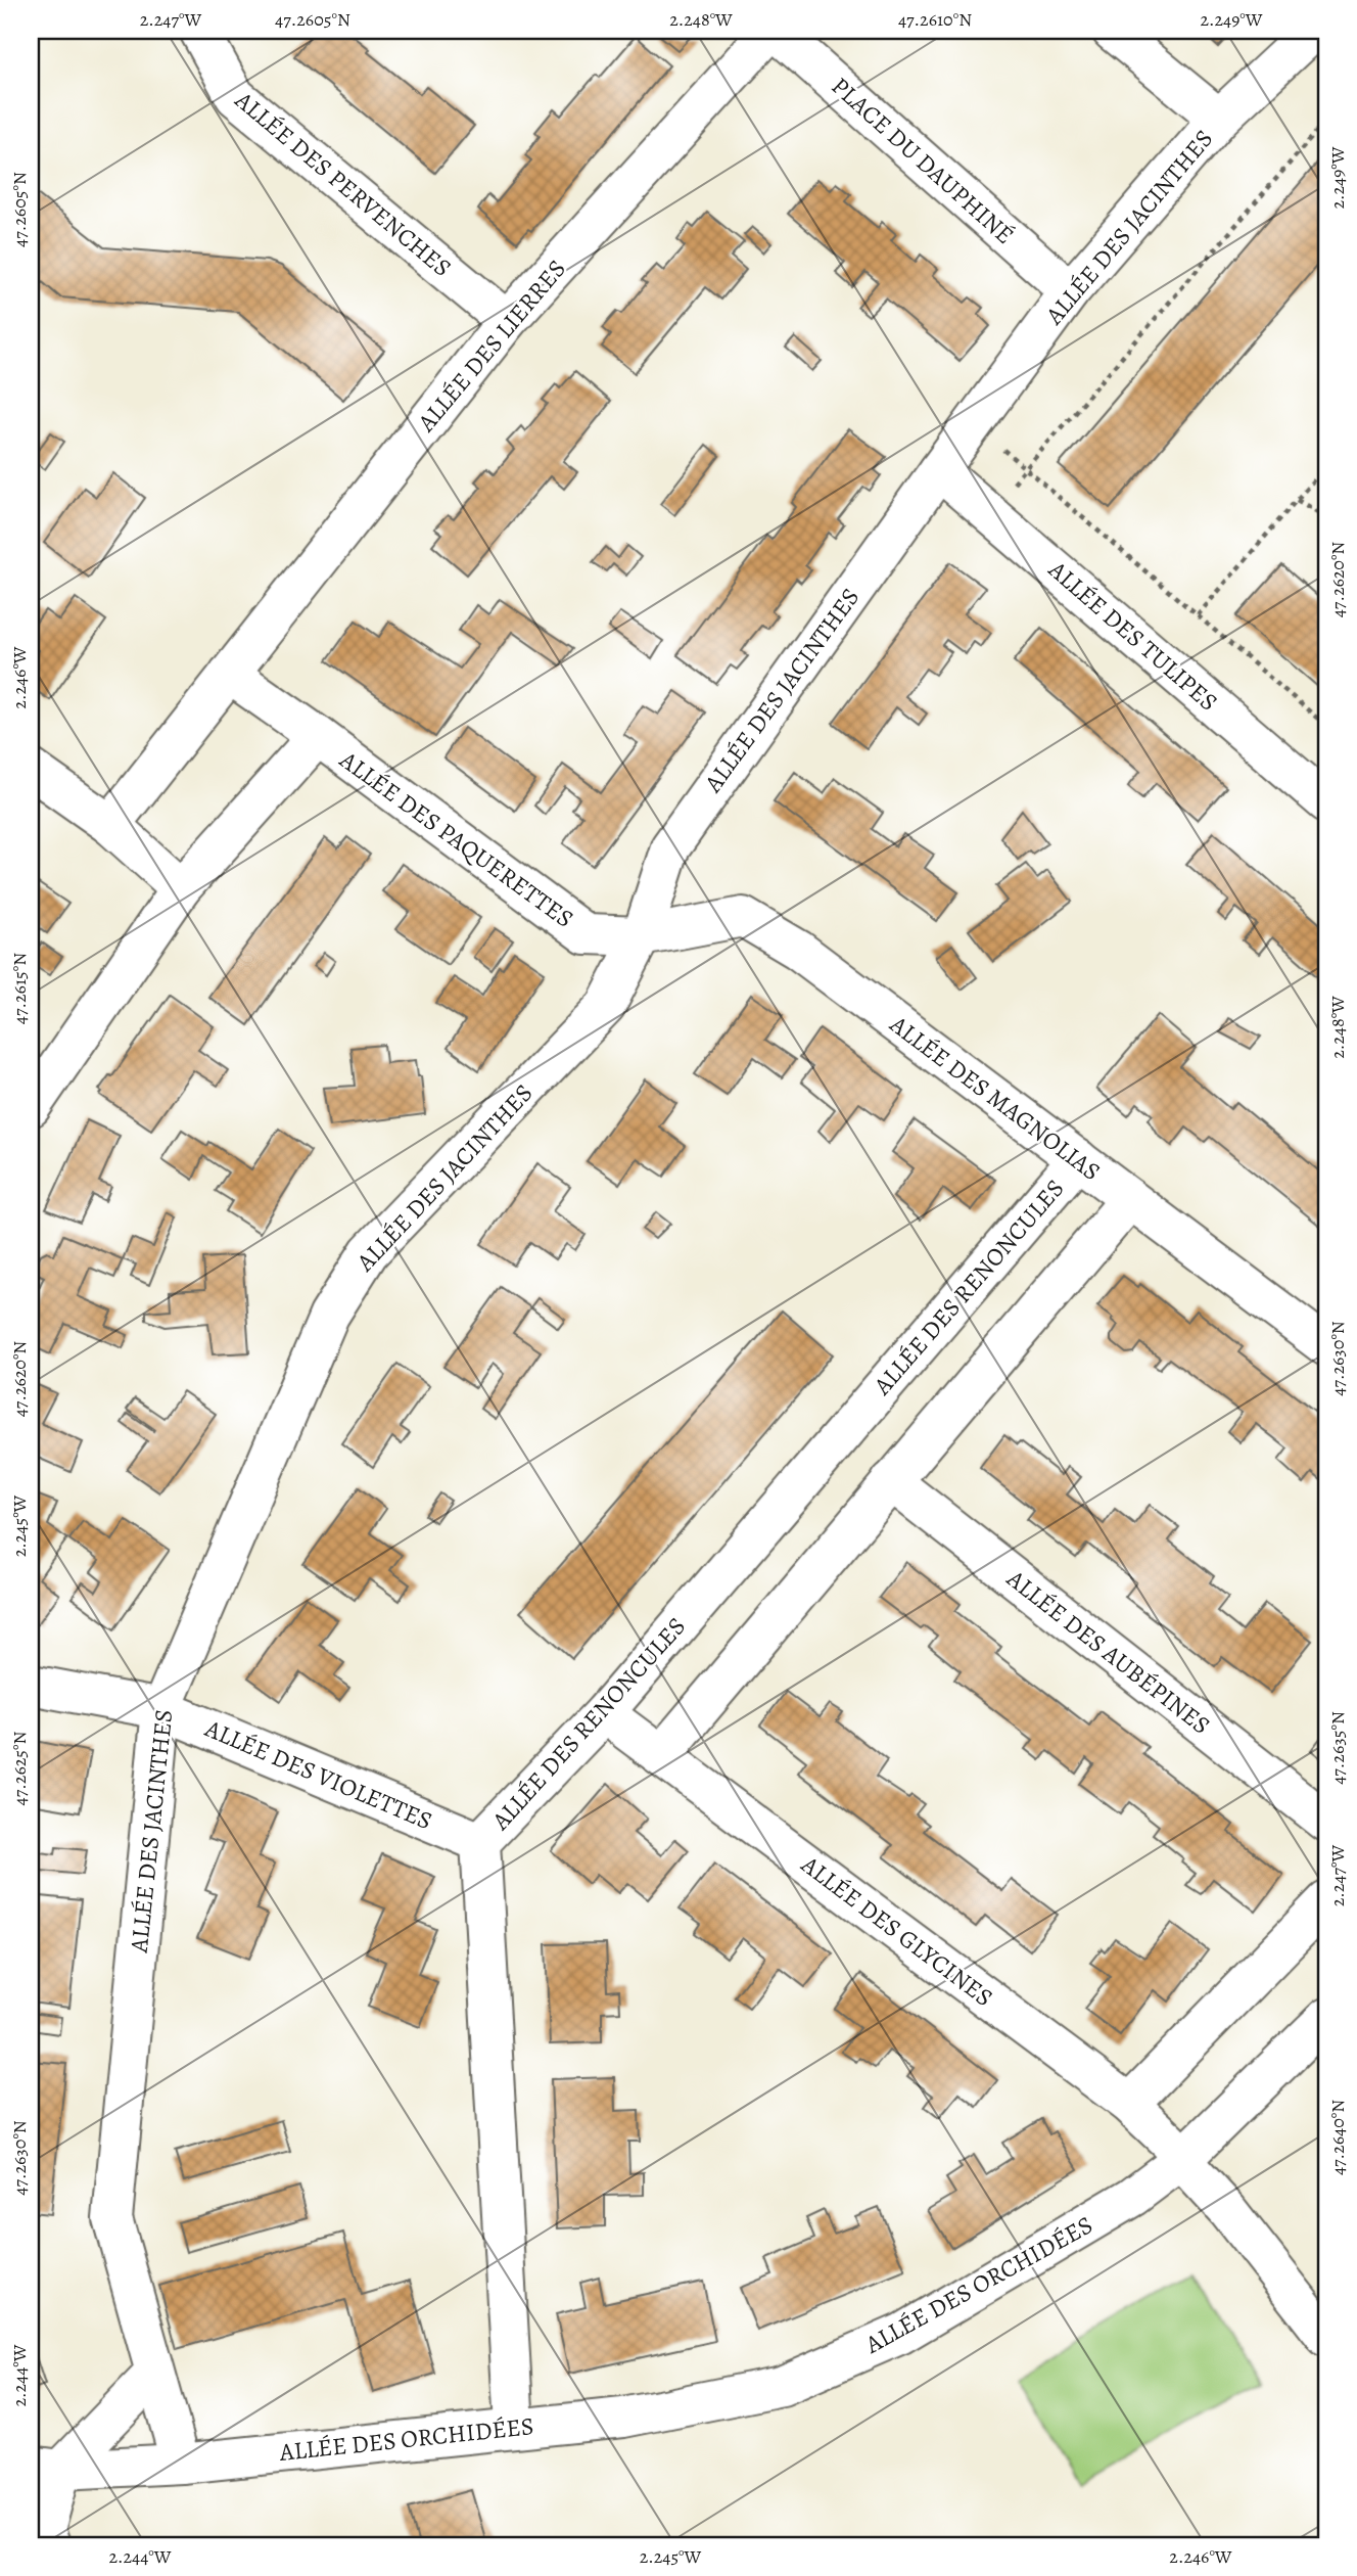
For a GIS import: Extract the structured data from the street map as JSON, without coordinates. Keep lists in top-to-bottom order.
{
  "streets": {
    "street": [
      "PLACE DU DAUPHINÉ",
      "ALLÉE DES PERVENCHES",
      "ALLÉE DES JACINTHES",
      "ALLÉE DES LIERRES",
      "ALLÉE DES TULIPES",
      "ALLÉE DES PAQUERETTES",
      "ALLÉE DES MAGNOLIAS",
      "ALLÉE DES RENONCULES",
      "ALLÉE DES AUBÉPINES",
      "ALLÉE DES VIOLETTES",
      "ALLÉE DES GLYCINES",
      "ALLÉE DES ORCHIDÉES"
    ]
  },
  "crossings": [
    ["PLACE DU DAUPHINÉ", "ALLÉE DES JACINTHES"],
    ["PLACE DU DAUPHINÉ", "ALLÉE DES LIERRES"],
    ["ALLÉE DES PERVENCHES", "ALLÉE DES LIERRES"],
    ["ALLÉE DES JACINTHES", "ALLÉE DES TULIPES"],
    ["ALLÉE DES JACINTHES", "ALLÉE DES PAQUERETTES"],
    ["ALLÉE DES JACINTHES", "ALLÉE DES MAGNOLIAS"],
    ["ALLÉE DES JACINTHES", "ALLÉE DES VIOLETTES"],
    ["ALLÉE DES JACINTHES", "ALLÉE DES ORCHIDÉES"],
    ["ALLÉE DES LIERRES", "ALLÉE DES PAQUERETTES"],
    ["ALLÉE DES PAQUERETTES", "ALLÉE DES MAGNOLIAS"],
    ["ALLÉE DES MAGNOLIAS", "ALLÉE DES RENONCULES"],
    ["ALLÉE DES RENONCULES", "ALLÉE DES VIOLETTES"],
    ["ALLÉE DES RENONCULES", "ALLÉE DES GLYCINES"],
    ["ALLÉE DES RENONCULES", "ALLÉE DES ORCHIDÉES"],
    ["ALLÉE DES GLYCINES", "ALLÉE DES ORCHIDÉES"]
  ],
  "coordinates": [
    "2.247°W",
    "47.2605°N",
    "2.248°W",
    "47.2610°N",
    "2.249°W",
    "47.2620°N",
    "2.246°W",
    "47.2615°N",
    "47.2630°N",
    "2.245°W",
    "47.2635°N",
    "47.2625°N",
    "47.2640°N",
    "2.244°W"
  ]
}
